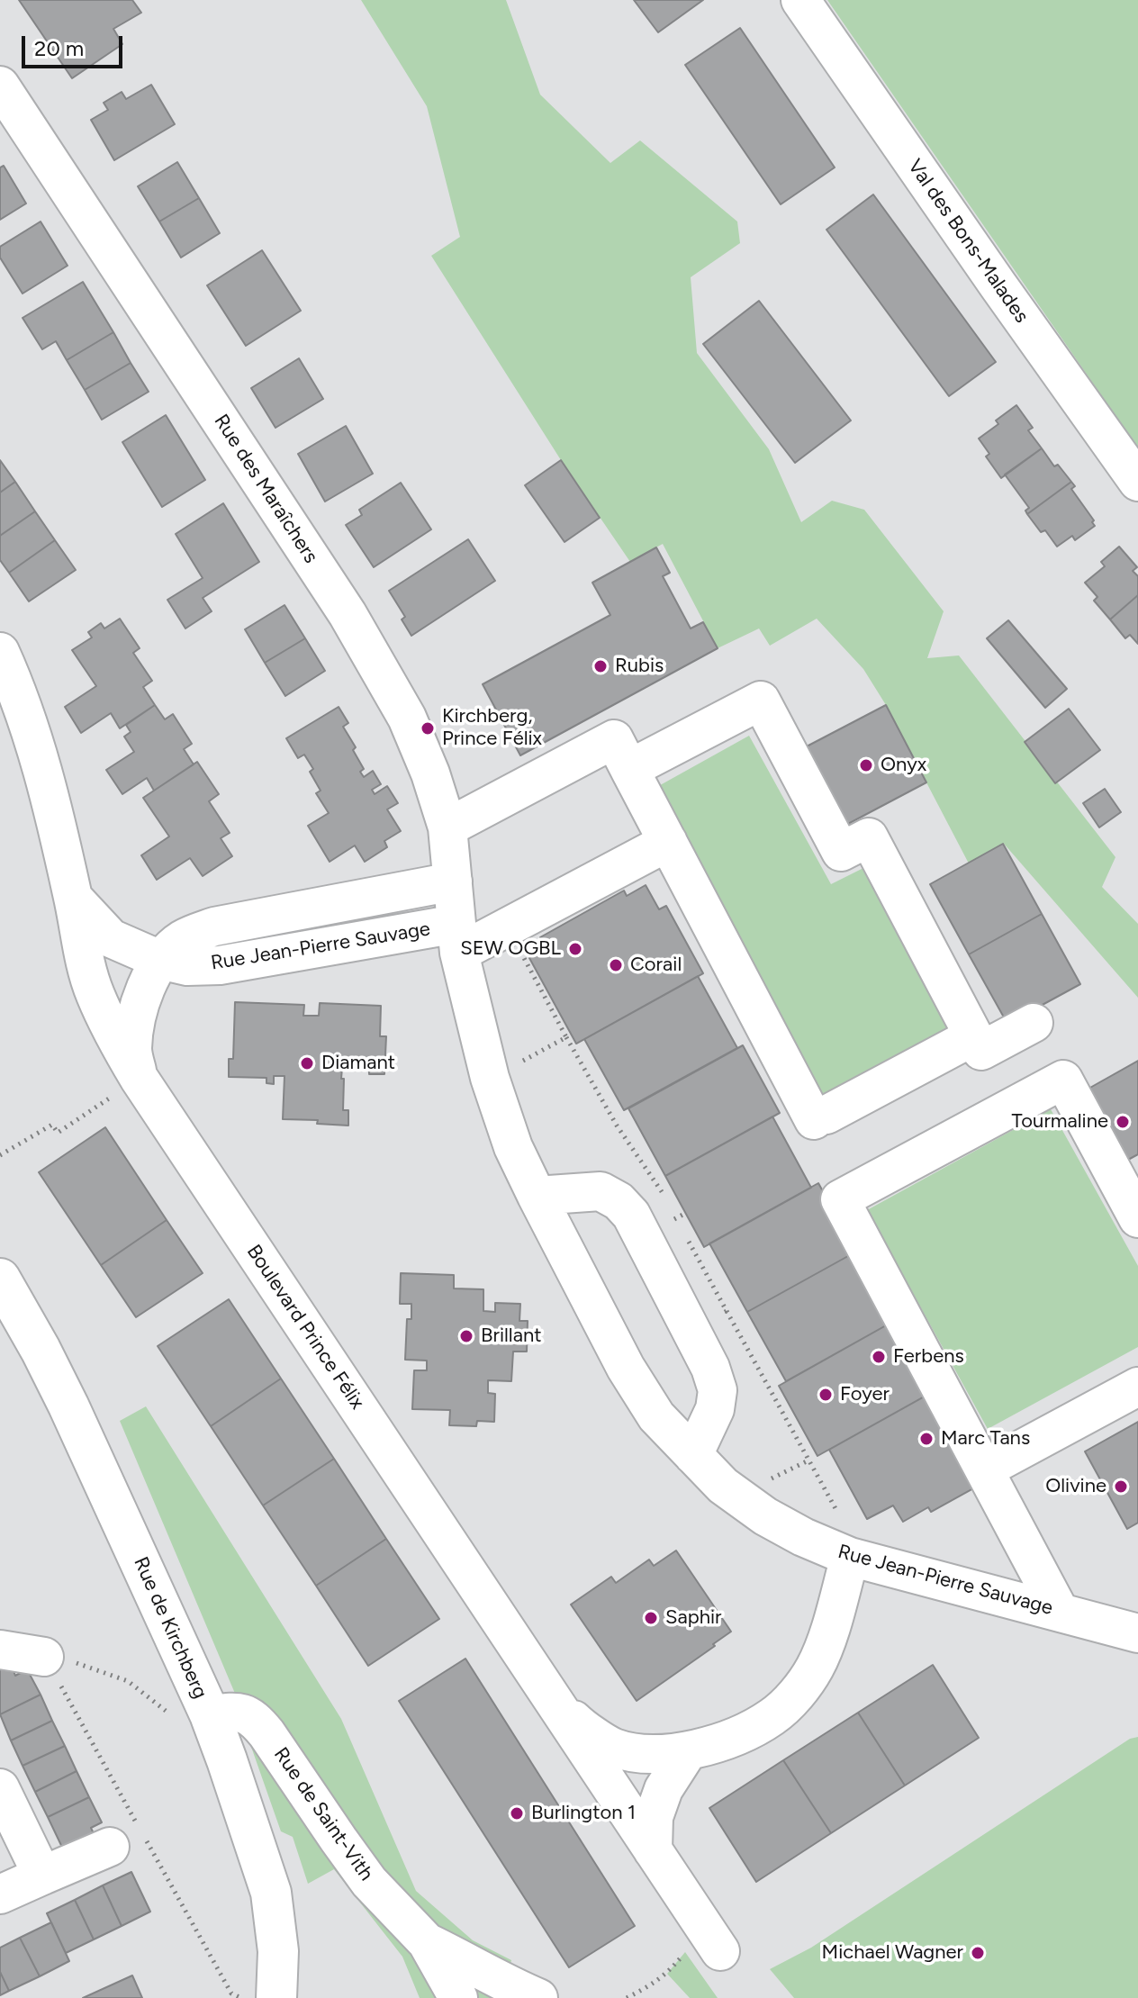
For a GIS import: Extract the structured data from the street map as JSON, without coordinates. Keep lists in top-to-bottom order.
{
  "streets": {
    "main road": ["Rue de Kirchberg"],
    "street": [
      "Val des Bons-Malades",
      "Rue des Maraîchers",
      "Rue Jean-Pierre Sauvage",
      "Boulevard Prince Félix",
      "Rue de Saint-Vith"
    ]
  },
  "crossings": [
    ["Rue des Maraîchers", "Rue Jean-Pierre Sauvage"],
    ["Rue Jean-Pierre Sauvage", "Boulevard Prince Félix"],
    ["Rue de Kirchberg", "Rue de Saint-Vith"]
  ],
  "places": [
    "Rubis",
    "Kirchberg, Prince Félix",
    "Onyx",
    "SEW OGBL",
    "Corail",
    "Diamant",
    "Tourmaline",
    "Brillant",
    "Ferbens",
    "Foyer",
    "Marc Tans",
    "Olivine",
    "Saphir",
    "Burlington 1",
    "Michael Wagner"
  ],
  "scale_bar": "20 m"
}
